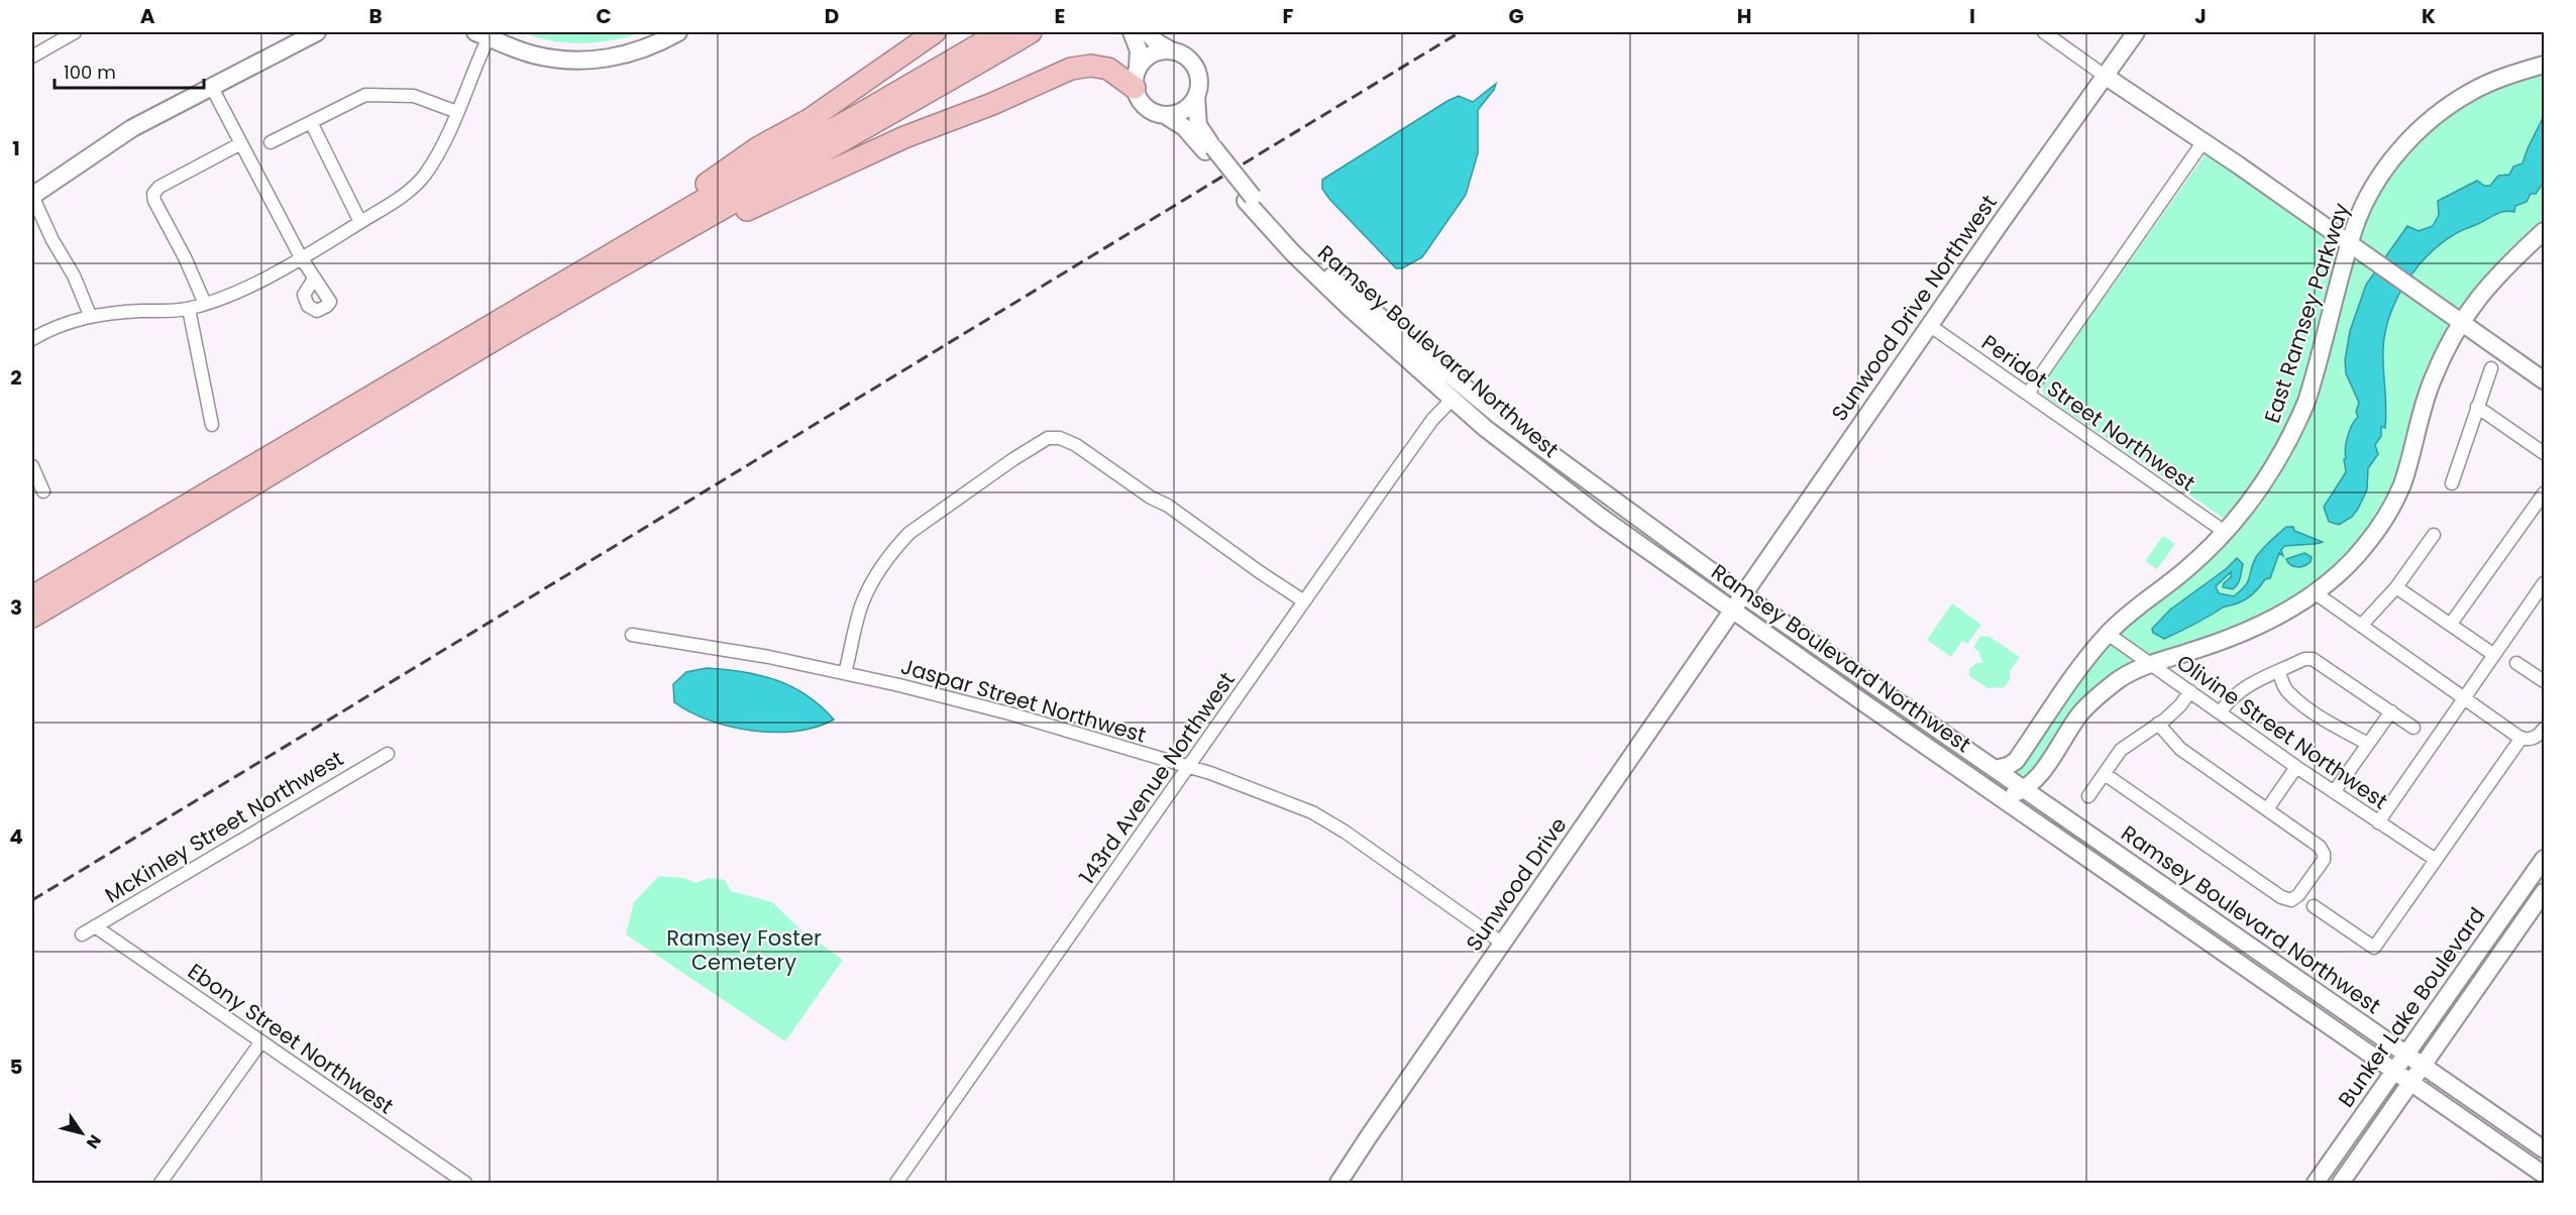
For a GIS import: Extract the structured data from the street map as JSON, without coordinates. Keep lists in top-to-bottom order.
{
  "streets": {
    "street": [
      "Sunwood Drive Northwest",
      "East Ramsey Parkway",
      "Ramsey Boulevard Northwest",
      "Peridot Street Northwest",
      "Jaspar Street Northwest",
      "Olivine Street Northwest",
      "143rd Avenue Northwest",
      "McKinley Street Northwest",
      "Sunwood Drive",
      "Bunker Lake Boulevard",
      "Ebony Street Northwest"
    ]
  },
  "crossings": [
    ["Sunwood Drive Northwest", "Ramsey Boulevard Northwest"],
    ["Sunwood Drive Northwest", "Peridot Street Northwest"],
    ["Sunwood Drive Northwest", "Sunwood Drive"],
    ["East Ramsey Parkway", "Ramsey Boulevard Northwest"],
    ["East Ramsey Parkway", "Peridot Street Northwest"],
    ["East Ramsey Parkway", "Olivine Street Northwest"],
    ["Ramsey Boulevard Northwest", "143rd Avenue Northwest"],
    ["Ramsey Boulevard Northwest", "Sunwood Drive"],
    ["Ramsey Boulevard Northwest", "Bunker Lake Boulevard"],
    ["Jaspar Street Northwest", "143rd Avenue Northwest"],
    ["Jaspar Street Northwest", "Sunwood Drive"],
    ["McKinley Street Northwest", "Ebony Street Northwest"]
  ],
  "parks": ["Ramsey Foster Cemetery"],
  "scale_bar": "100 m",
  "north": "bottom right",
  "grid": {
    "columns": [
      "A",
      "B",
      "C",
      "D",
      "E",
      "F",
      "G",
      "H",
      "I",
      "J",
      "K"
    ],
    "rows": [
      "1",
      "2",
      "3",
      "4",
      "5"
    ]
  }
}
